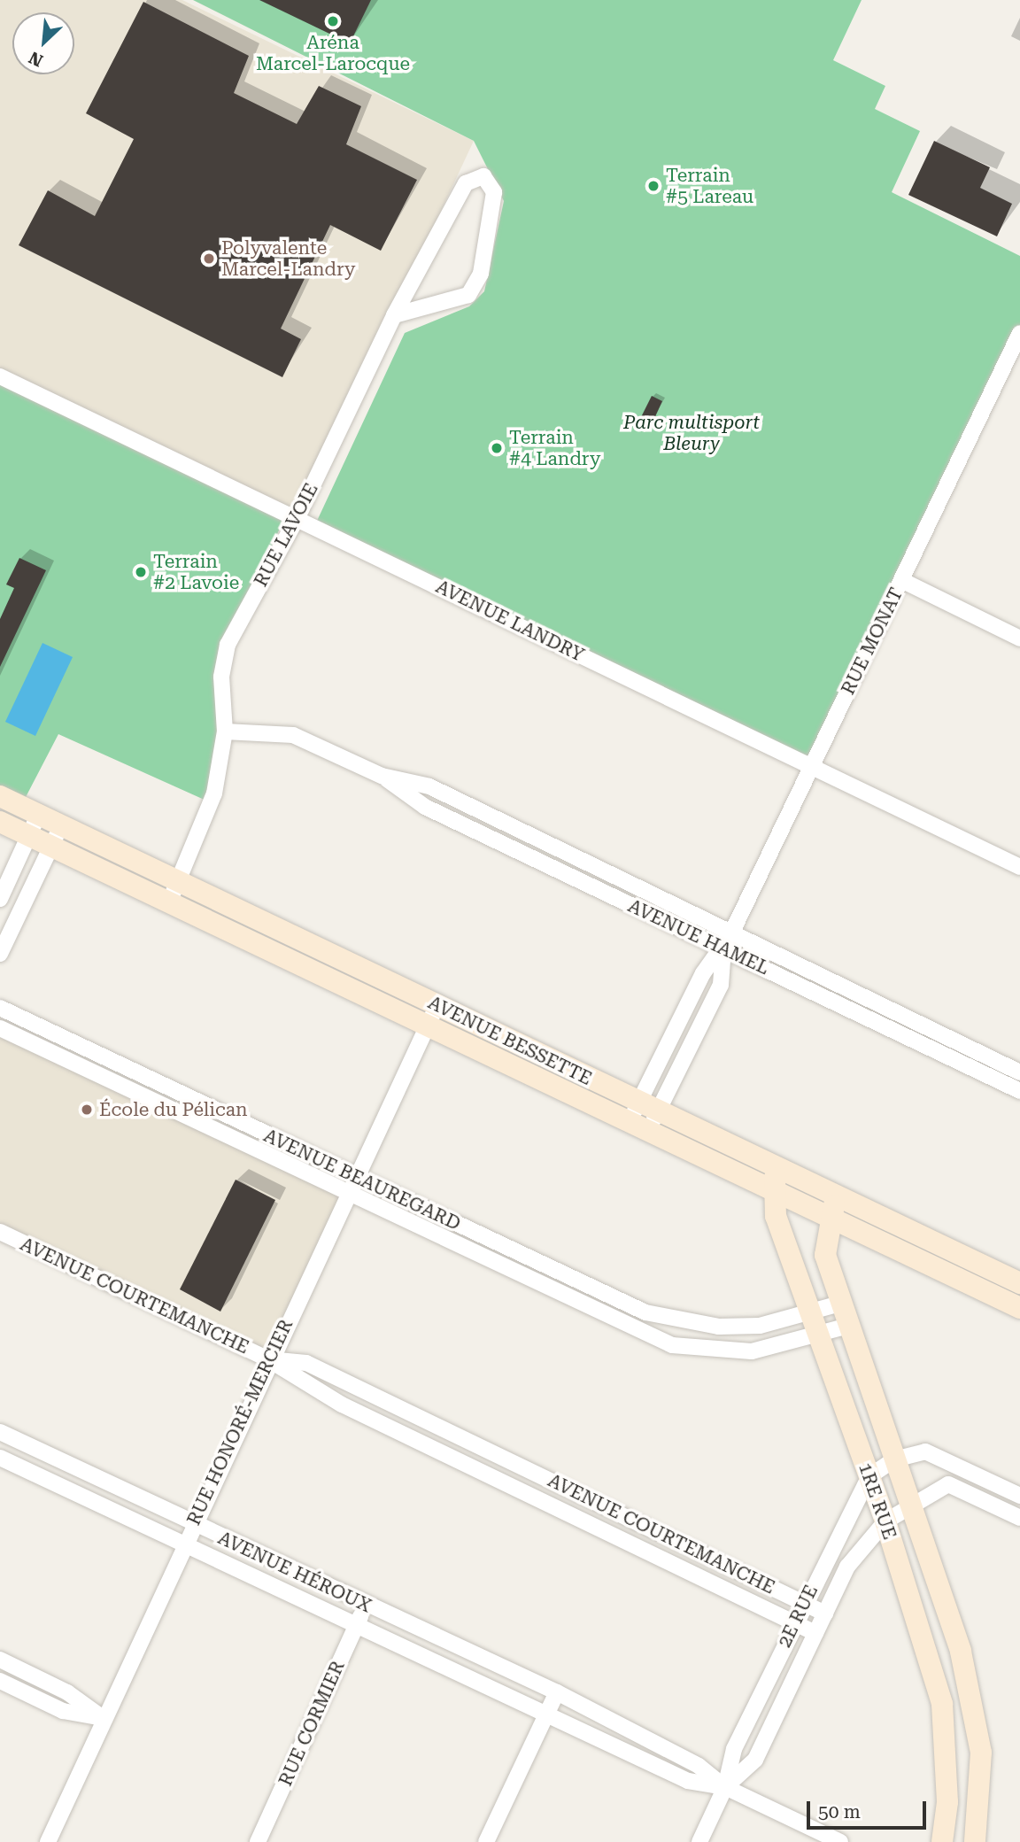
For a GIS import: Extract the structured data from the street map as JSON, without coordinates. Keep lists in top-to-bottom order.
{
  "streets": {
    "street": [
      "RUE LAVOIE",
      "AVENUE LANDRY",
      "RUE MONAT",
      "AVENUE HAMEL",
      "AVENUE BESSETTE",
      "AVENUE BEAUREGARD",
      "AVENUE COURTEMANCHE",
      "RUE HONORÉ-MERCIER",
      "1RE RUE",
      "AVENUE HÉROUX",
      "2E RUE",
      "RUE CORMIER"
    ]
  },
  "crossings": [
    ["RUE LAVOIE", "AVENUE LANDRY"],
    ["RUE LAVOIE", "AVENUE HAMEL"],
    ["RUE LAVOIE", "AVENUE BESSETTE"],
    ["AVENUE LANDRY", "RUE MONAT"],
    ["RUE MONAT", "AVENUE HAMEL"],
    ["RUE MONAT", "AVENUE BESSETTE"],
    ["AVENUE BESSETTE", "RUE HONORÉ-MERCIER"],
    ["AVENUE BESSETTE", "1RE RUE"],
    ["AVENUE BEAUREGARD", "RUE HONORÉ-MERCIER"],
    ["AVENUE BEAUREGARD", "1RE RUE"],
    ["AVENUE COURTEMANCHE", "RUE HONORÉ-MERCIER"],
    ["AVENUE COURTEMANCHE", "2E RUE"],
    ["RUE HONORÉ-MERCIER", "AVENUE HÉROUX"],
    ["1RE RUE", "2E RUE"],
    ["AVENUE HÉROUX", "2E RUE"],
    ["AVENUE HÉROUX", "RUE CORMIER"]
  ],
  "parks": ["Parc multisport Bleury"],
  "places": [
    "Aréna Marcel-Larocque",
    "Terrain #5 Lareau",
    "Polyvalente Marcel-Landry",
    "Terrain #4 Landry",
    "Terrain #2 Lavoie",
    "École du Pélican"
  ],
  "scale_bar": "50 m",
  "north": "bottom left"
}
